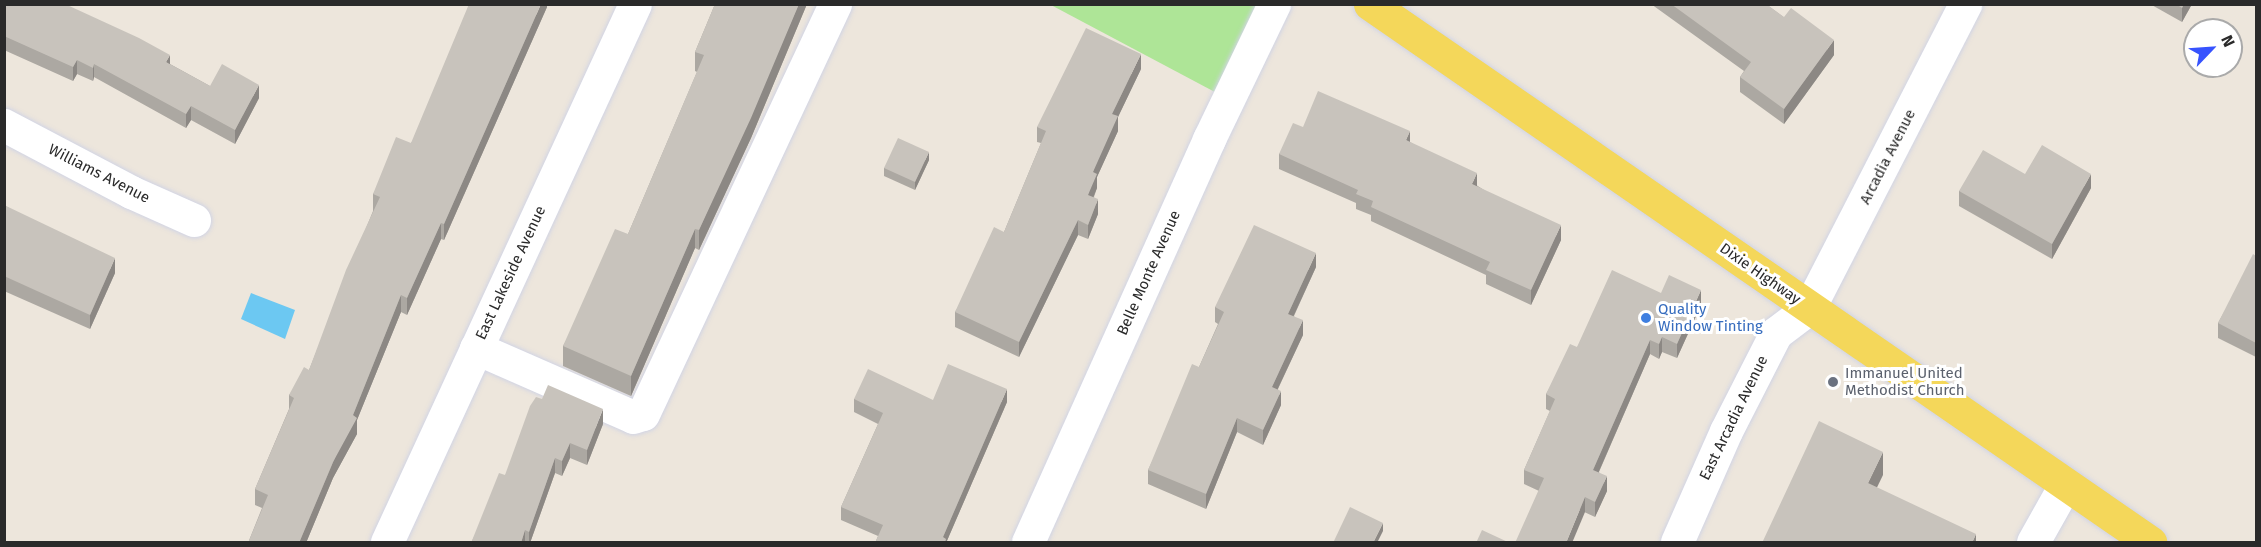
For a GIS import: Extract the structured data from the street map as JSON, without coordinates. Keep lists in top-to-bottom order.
{
  "streets": {
    "main road": ["Dixie Highway"],
    "street": [
      "Arcadia Avenue",
      "Williams Avenue",
      "East Lakeside Avenue",
      "Belle Monte Avenue",
      "East Arcadia Avenue"
    ]
  },
  "crossings": [
    ["Arcadia Avenue", "Dixie Highway"],
    ["Arcadia Avenue", "East Arcadia Avenue"],
    ["Dixie Highway", "East Arcadia Avenue"]
  ],
  "places": ["Quality Window Tinting", "Immanuel United Methodist Church"],
  "north": "top right"
}
